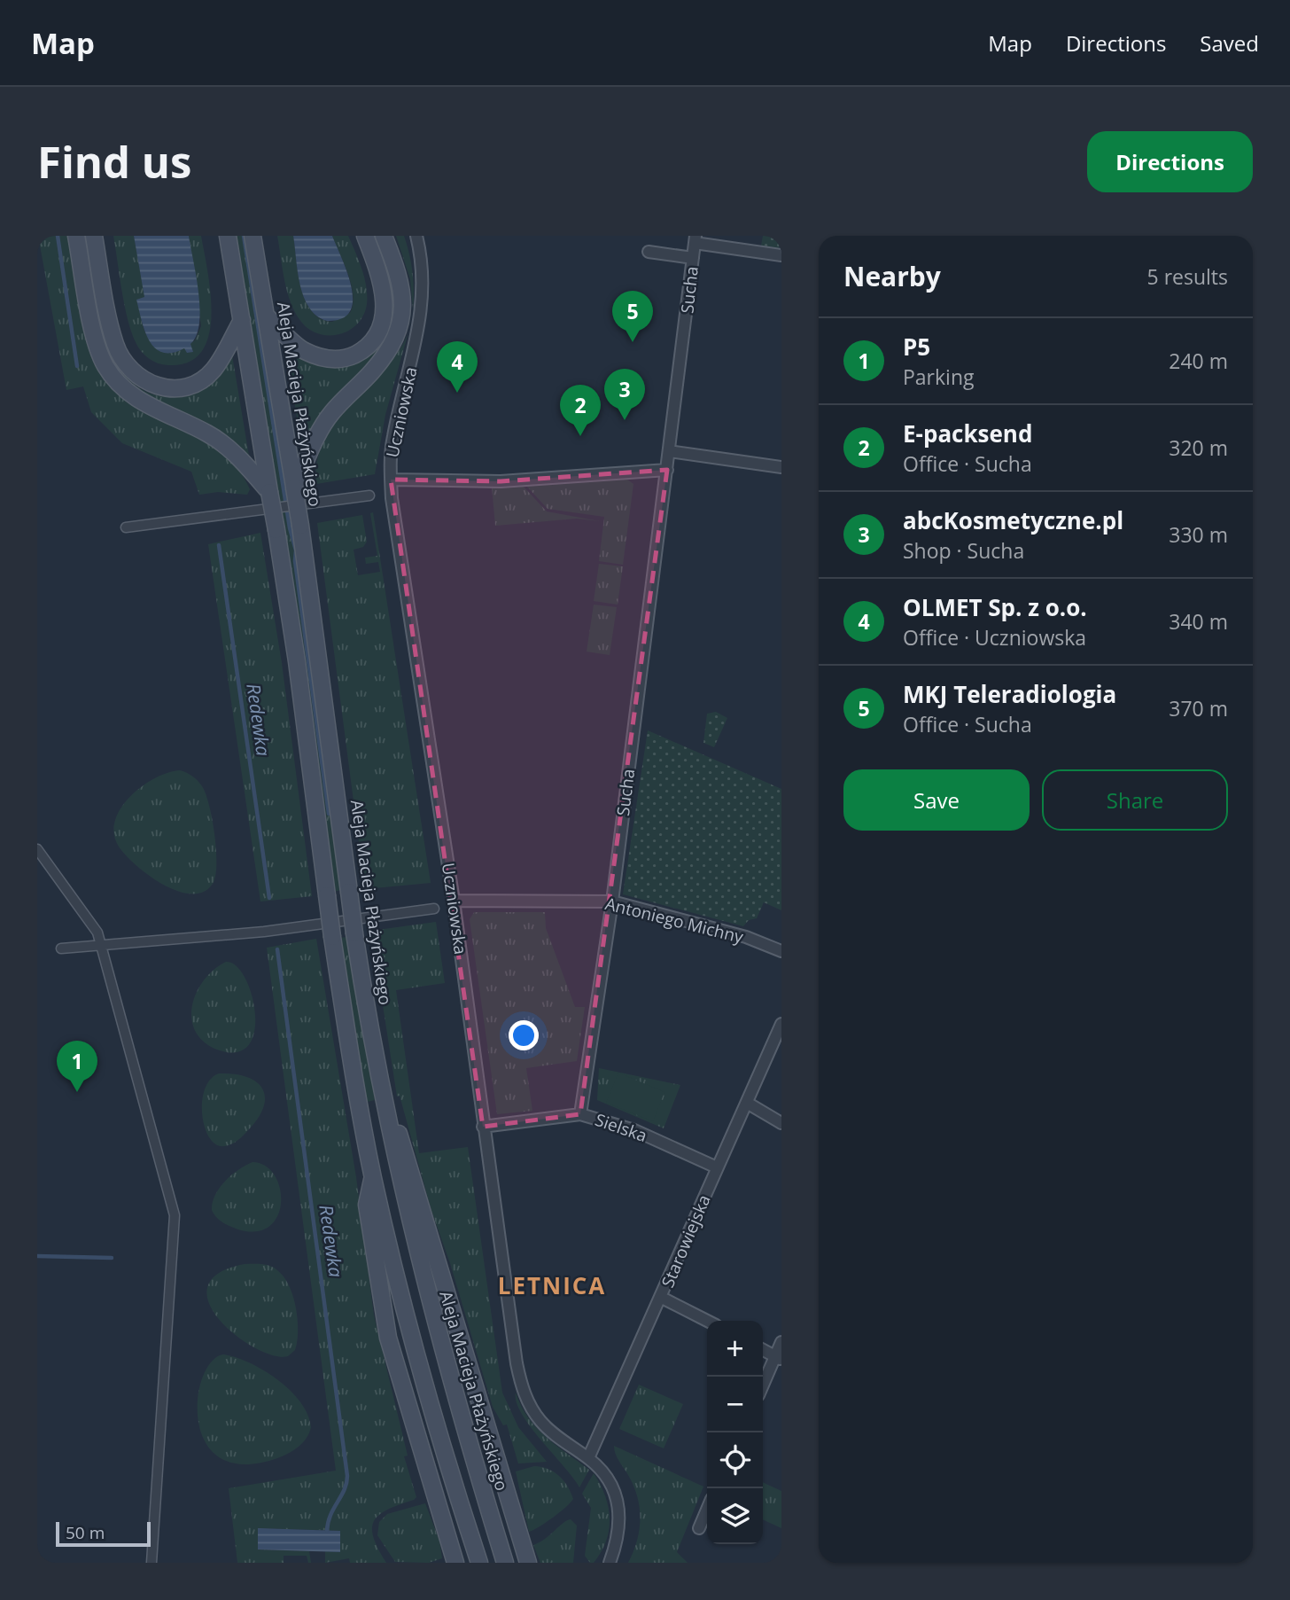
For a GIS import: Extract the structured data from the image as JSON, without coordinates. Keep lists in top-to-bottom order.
{
  "streets": {
    "main road": ["Aleja Macieja Płażyńskiego"],
    "street": [
      "Sucha",
      "Uczniowska",
      "Antoniego Michny",
      "Sielska",
      "Starowiejska"
    ]
  },
  "crossings": [
    ["Sucha", "Antoniego Michny"],
    ["Sucha", "Sielska"],
    ["Uczniowska", "Antoniego Michny"],
    ["Uczniowska", "Sielska"],
    ["Uczniowska", "Starowiejska"],
    ["Sielska", "Starowiejska"]
  ],
  "districts": ["LETNICA"],
  "water": ["Redewka"],
  "scale_bar": "50 m",
  "page": {
    "header": "Map",
    "nav": ["Map", "Directions", "Saved"],
    "buttons": [
      "Directions",
      ["Save", "Share"]
    ],
    "title": "Find us",
    "heading": ["Nearby", "5 results"],
    "pins": [
      "5",
      "4",
      "3",
      "2",
      "1"
    ],
    "list": [
      {
        "mark": "1",
        "name": "P5",
        "note": "Parking",
        "value": "240 m"
      },
      {
        "mark": "2",
        "name": "E-packsend",
        "note": "Office · Sucha",
        "value": "320 m"
      },
      {
        "mark": "3",
        "name": "abcKosmetyczne.pl",
        "note": "Shop · Sucha",
        "value": "330 m"
      },
      {
        "mark": "4",
        "name": "OLMET Sp. z o.o.",
        "note": "Office · Uczniowska",
        "value": "340 m"
      },
      {
        "mark": "5",
        "name": "MKJ Teleradiologia",
        "note": "Office · Sucha",
        "value": "370 m"
      }
    ],
    "map_buttons": ["+", "−"],
    "scale": "50 m"
  }
}
